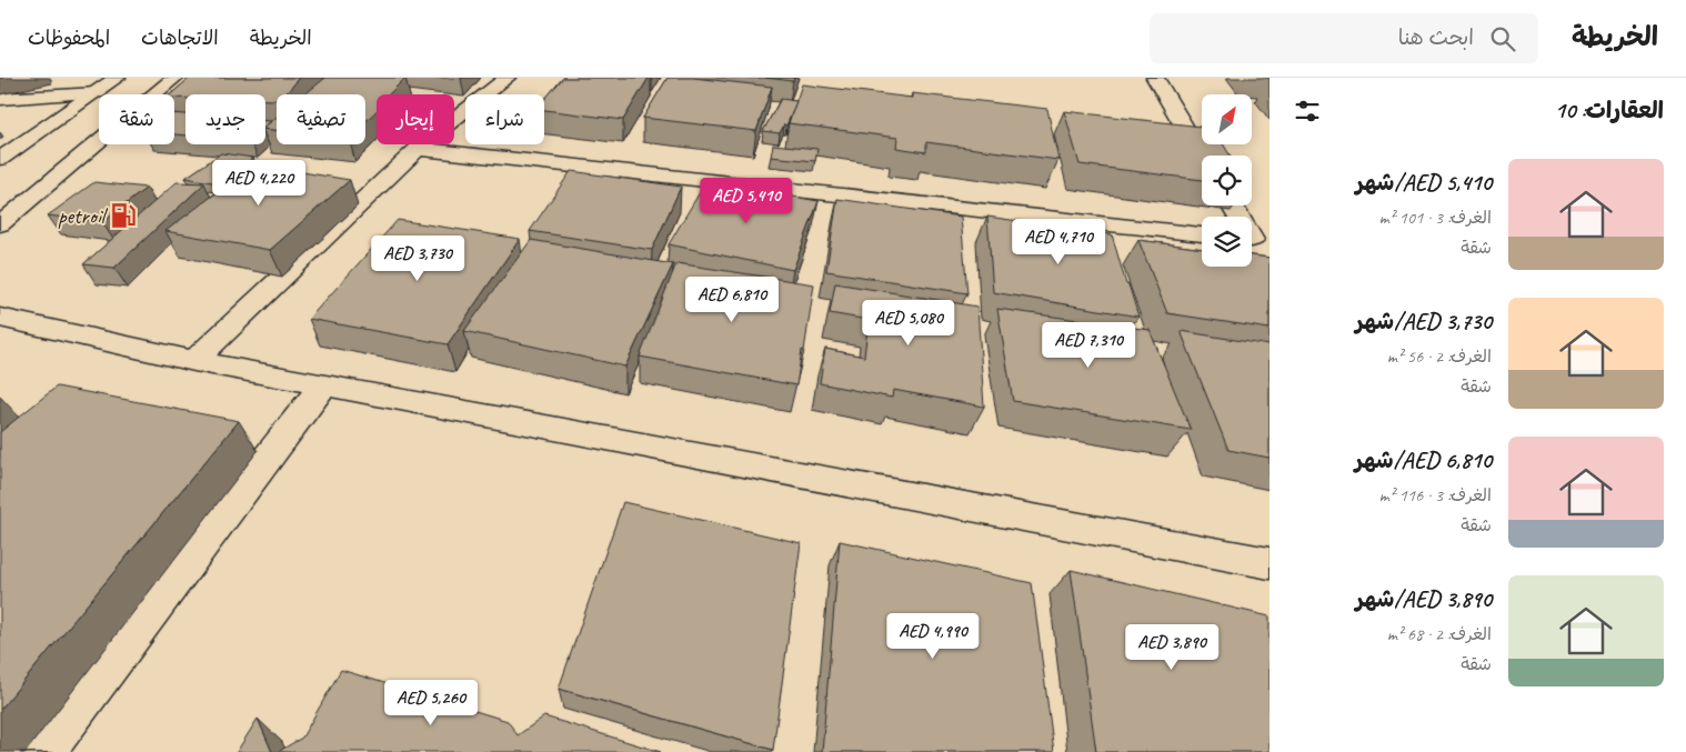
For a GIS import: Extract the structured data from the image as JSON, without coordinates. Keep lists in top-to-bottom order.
{
  "places": {
    "fuel station": ["petroil"]
  },
  "north": "top right",
  "page": {
    "header": "الخريطة",
    "search": "ابحث هنا",
    "nav": ["الخريطة", "الاتجاهات", "المحفوظات"],
    "heading": "العقارات: 10",
    "chip": [
      "شراء",
      "إيجار",
      "تصفية",
      "جديد",
      "شقة"
    ],
    "list": [
      {
        "name": "AED 5,410/شهر",
        "note": "الغرف: 3 · 101 m² · شقة"
      },
      {
        "name": "AED 3,730/شهر",
        "note": "الغرف: 2 · 56 m² · شقة"
      },
      {
        "name": "AED 6,810/شهر",
        "note": "الغرف: 3 · 116 m² · شقة"
      },
      {
        "name": "AED 3,890/شهر",
        "note": "الغرف: 2 · 68 m² · شقة"
      }
    ],
    "price": [
      "AED 4,220",
      "AED 5,410",
      "AED 4,710",
      "AED 3,730",
      "AED 6,810",
      "AED 5,080",
      "AED 7,310",
      "AED 4,990",
      "AED 3,890",
      "AED 5,260"
    ]
  }
}
